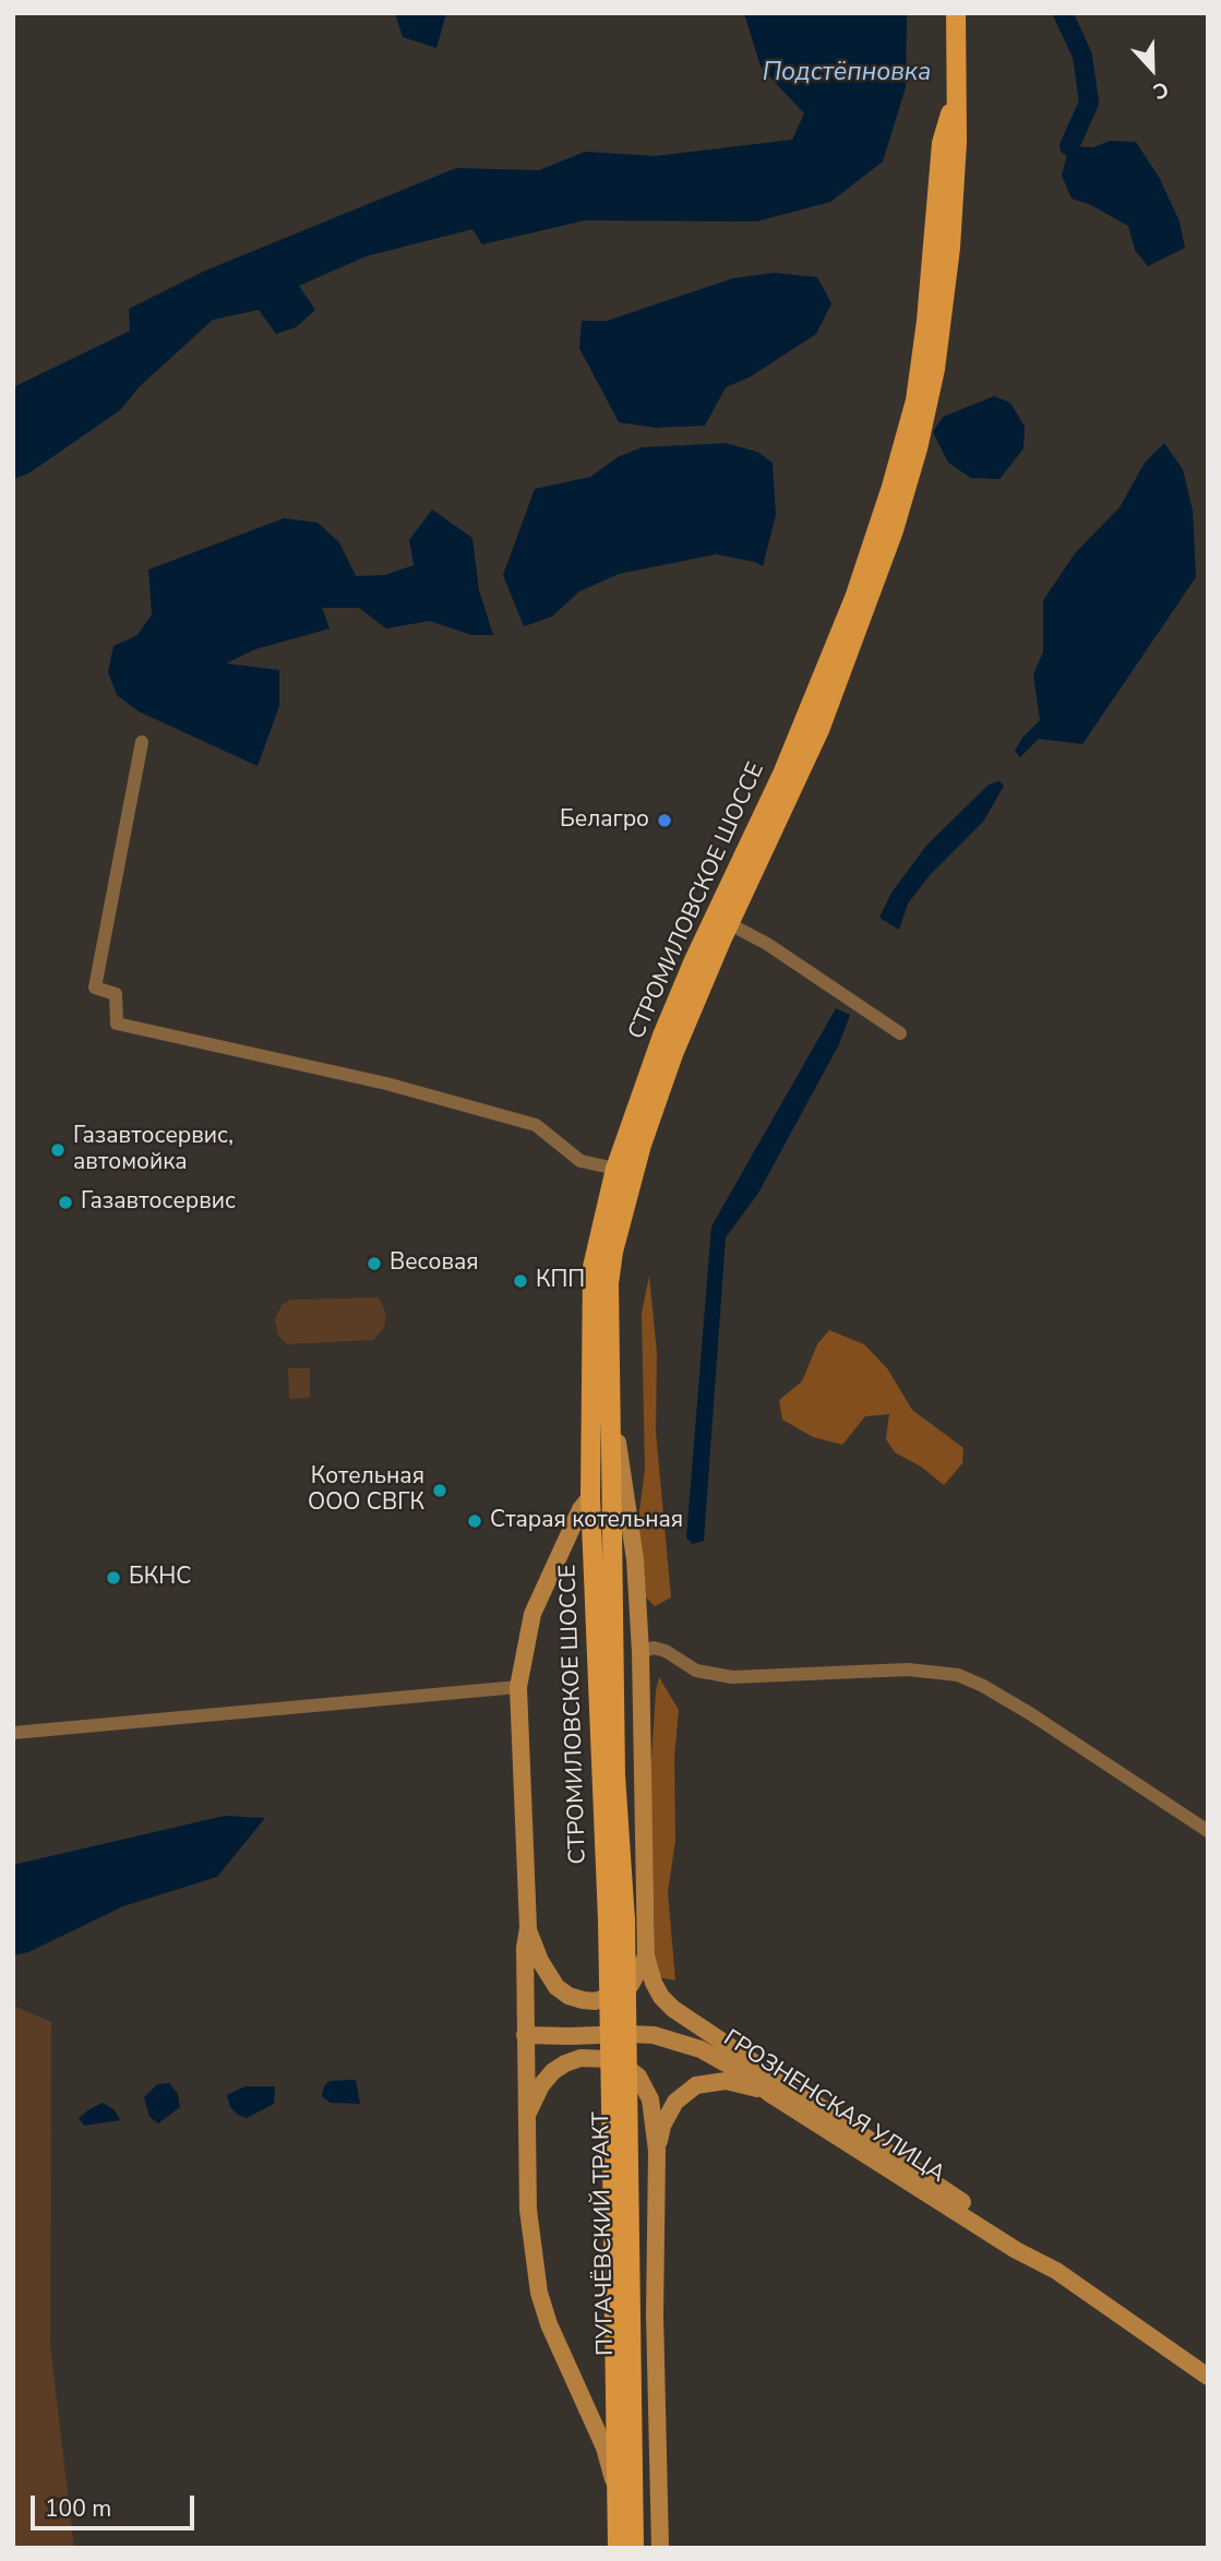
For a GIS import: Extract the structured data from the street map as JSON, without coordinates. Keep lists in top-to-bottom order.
{
  "streets": {
    "main road": ["СТРОМИЛОВСКОЕ ШОССЕ", "ГРОЗНЕНСКАЯ УЛИЦА", "ПУГАЧЁВСКИЙ ТРАКТ"]
  },
  "crossings": [
    ["СТРОМИЛОВСКОЕ ШОССЕ", "ПУГАЧЁВСКИЙ ТРАКТ"]
  ],
  "water": ["Подстёпновка"],
  "places": [
    "Белагро",
    "Газавтосервис, автомойка",
    "Газавтосервис",
    "Весовая",
    "КПП",
    "Котельная ООО СВГК",
    "Старая котельная",
    "БКНС"
  ],
  "scale_bar": "100 m",
  "north": "bottom"
}
